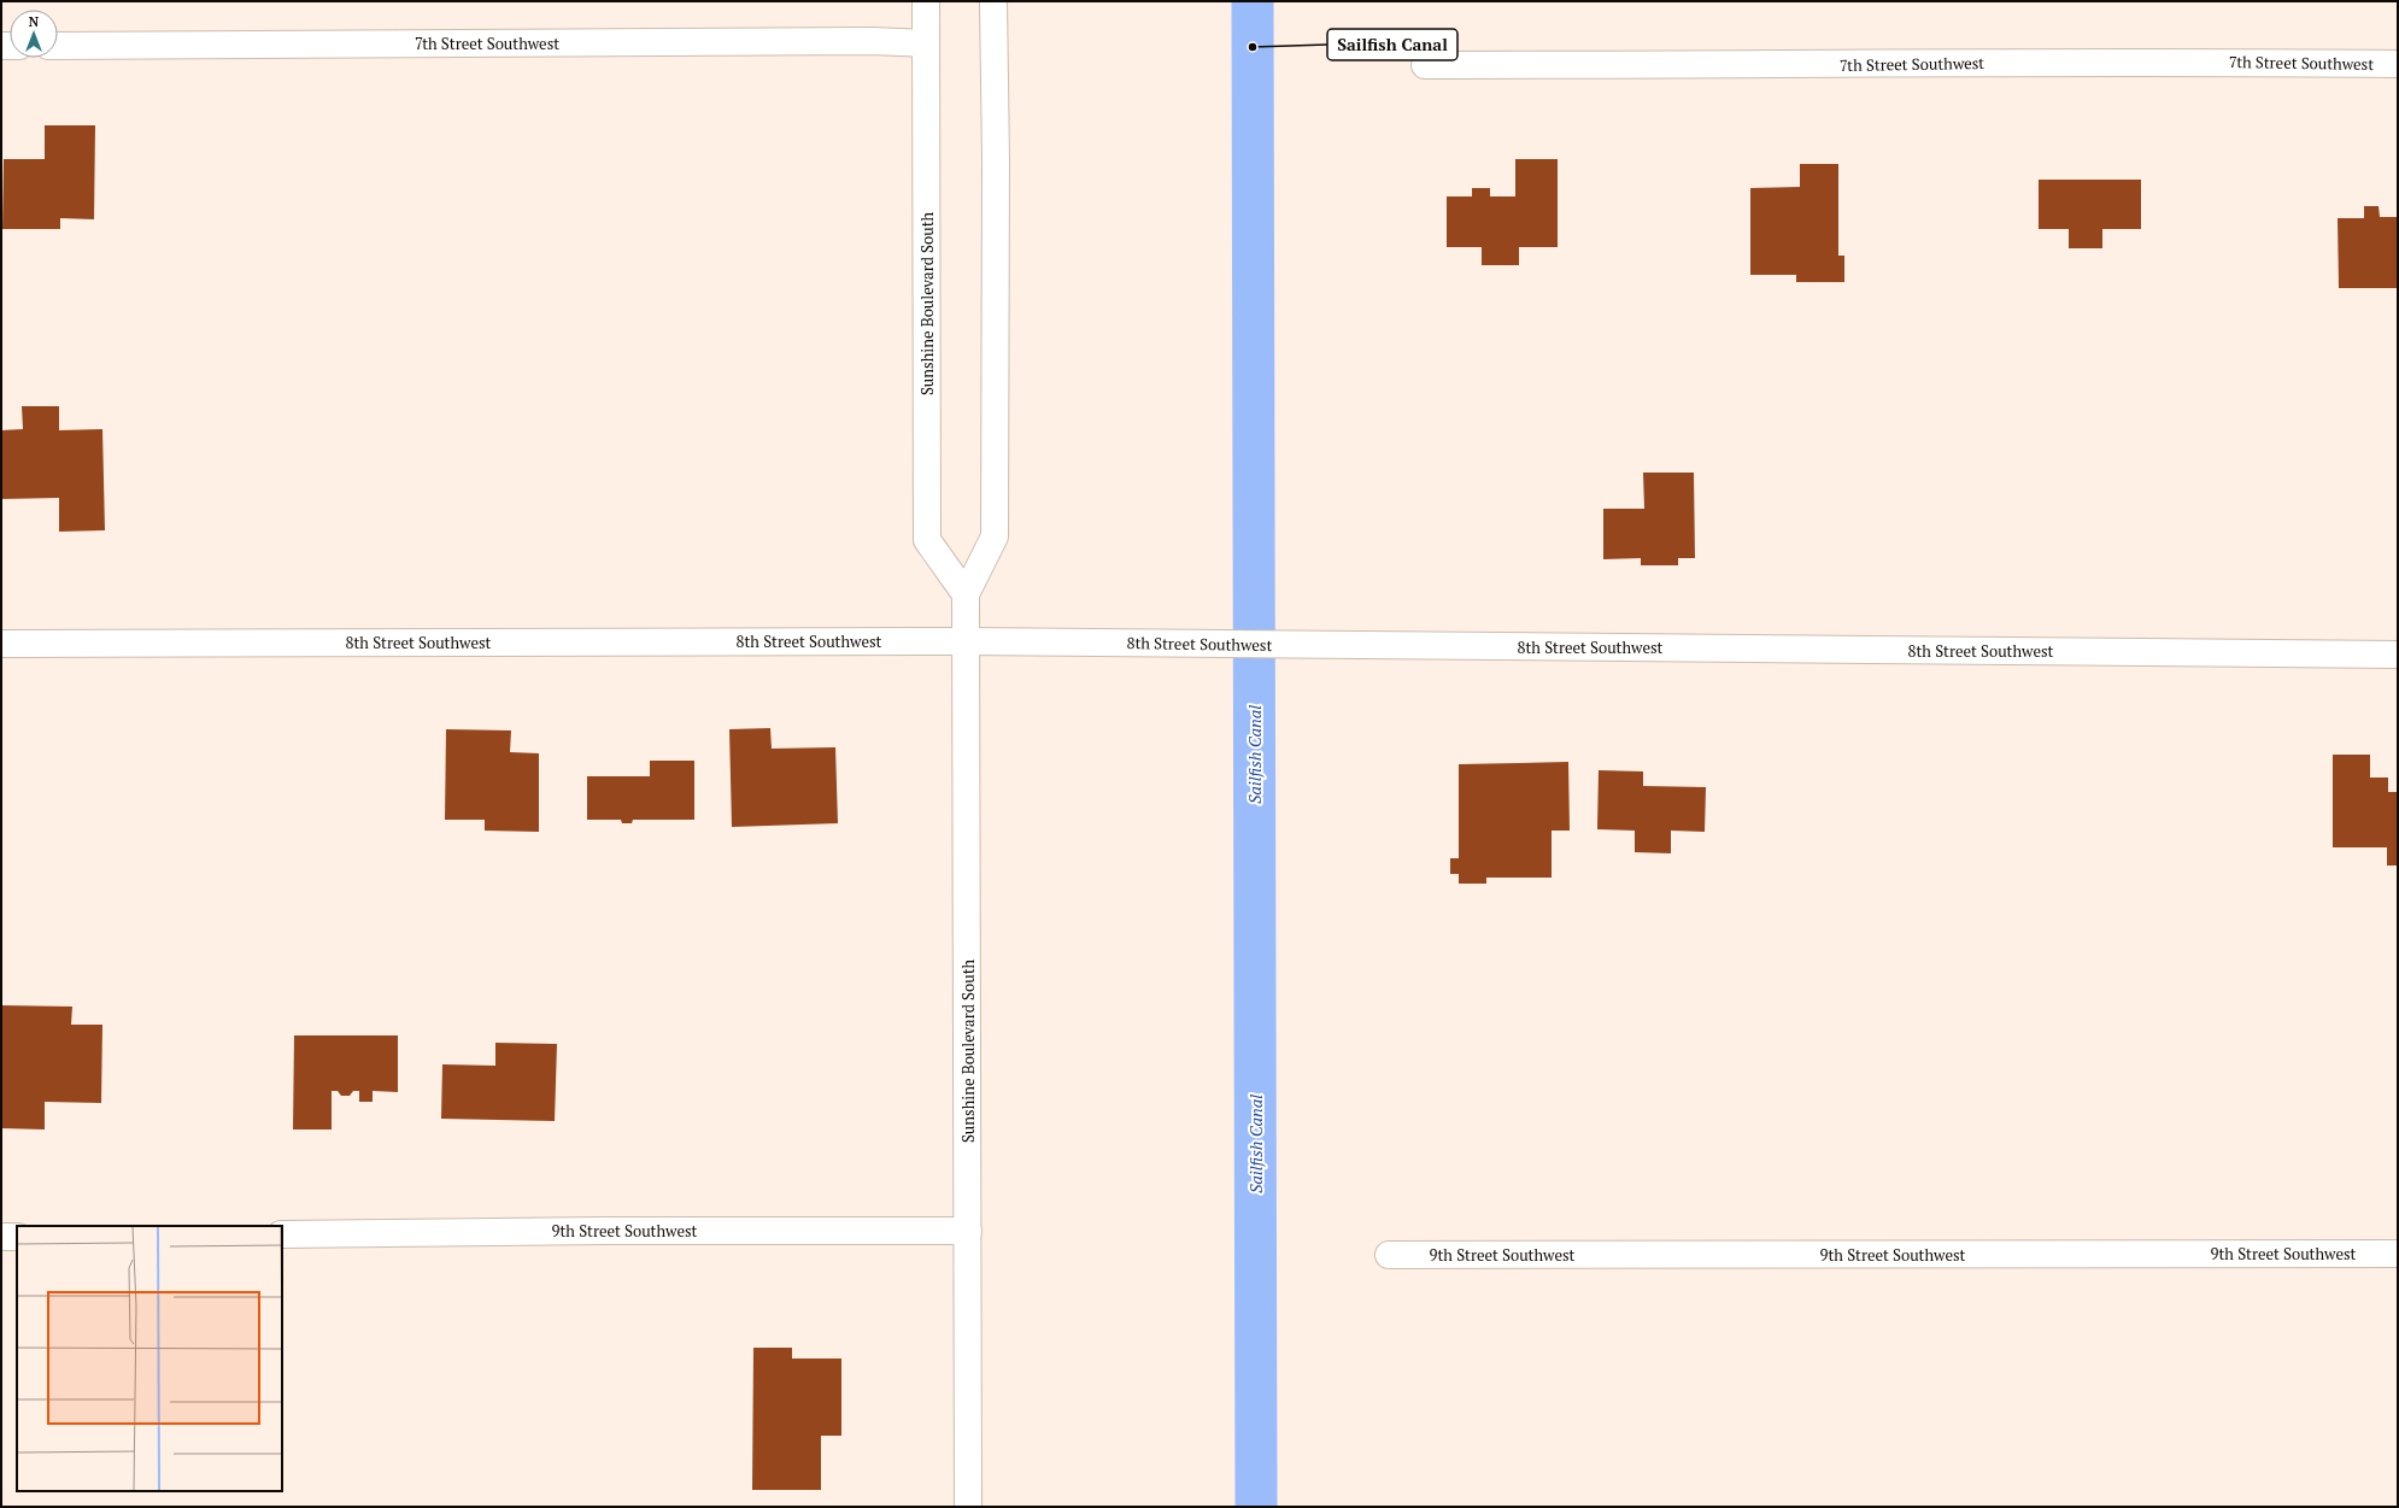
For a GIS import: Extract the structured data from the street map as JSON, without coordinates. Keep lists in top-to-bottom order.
{
  "streets": {
    "street": [
      "7th Street Southwest",
      "Sunshine Boulevard South",
      "8th Street Southwest",
      "9th Street Southwest"
    ]
  },
  "crossings": [
    ["7th Street Southwest", "Sunshine Boulevard South"],
    ["Sunshine Boulevard South", "8th Street Southwest"],
    ["Sunshine Boulevard South", "9th Street Southwest"]
  ],
  "water": ["Sailfish Canal"],
  "places": ["Sailfish Canal"],
  "north": "top"
}
